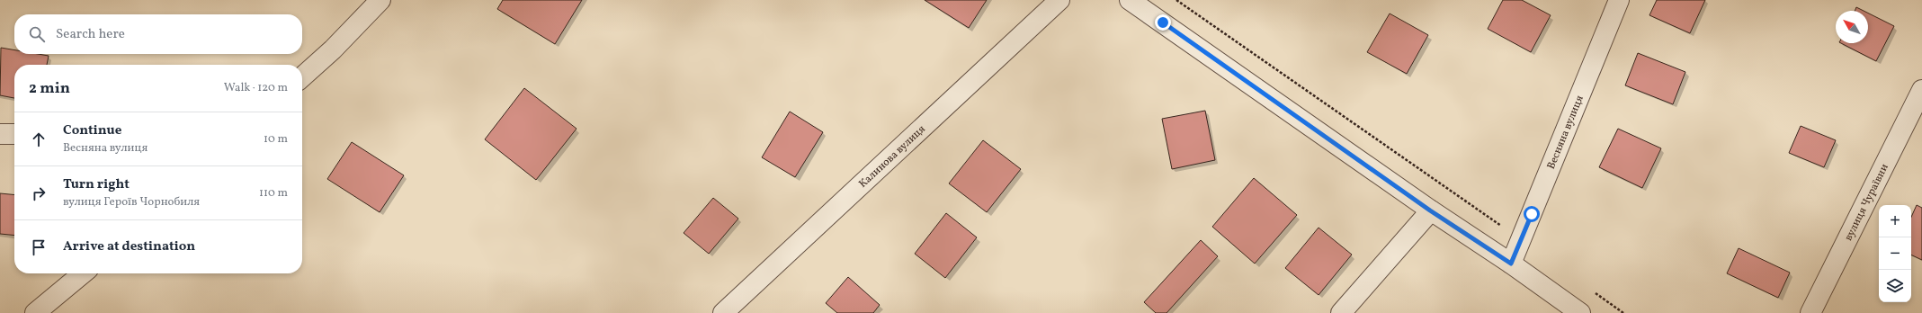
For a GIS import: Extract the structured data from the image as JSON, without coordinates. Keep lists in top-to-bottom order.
{
  "streets": {
    "street": ["Весняна вулиця", "Калинова вулиця", "вулиця Чураївни"]
  },
  "north": "top left",
  "page": {
    "search": "Search here",
    "heading": ["2 min", "Walk · 120 m"],
    "list": [
      ["Continue", "Весняна вулиця", "10 m"],
      ["Turn right", "вулиця Героїв Чорнобиля", "110 m"],
      "Arrive at destination"
    ],
    "map_buttons": ["+", "−"]
  }
}
